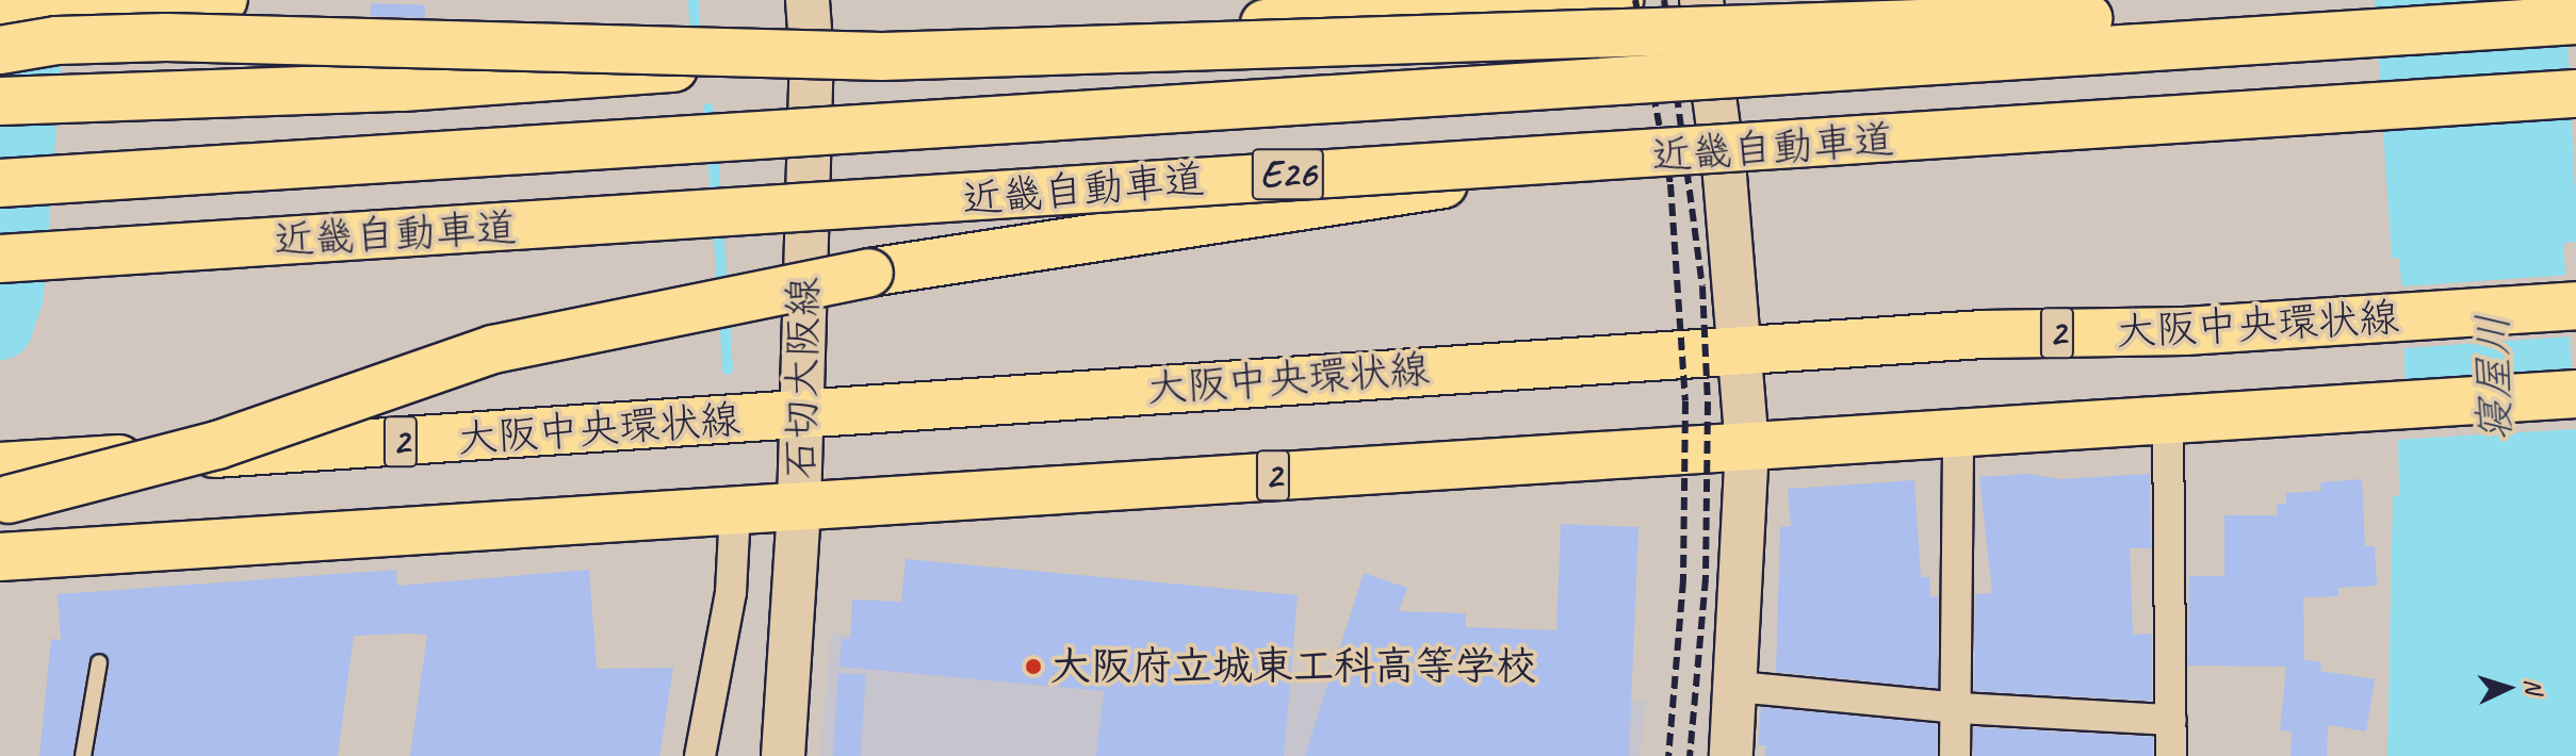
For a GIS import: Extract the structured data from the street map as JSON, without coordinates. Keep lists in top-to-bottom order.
{
  "streets": {
    "main road": [
      "近畿自動車道",
      "E26",
      "大阪中央環状線",
      "2"
    ],
    "street": ["石切大阪線"]
  },
  "crossings": [
    ["大阪中央環状線", "石切大阪線"],
    ["2", "石切大阪線"]
  ],
  "water": ["寝屋川"],
  "places": ["大阪府立城東工科高等学校"],
  "north": "right"
}
